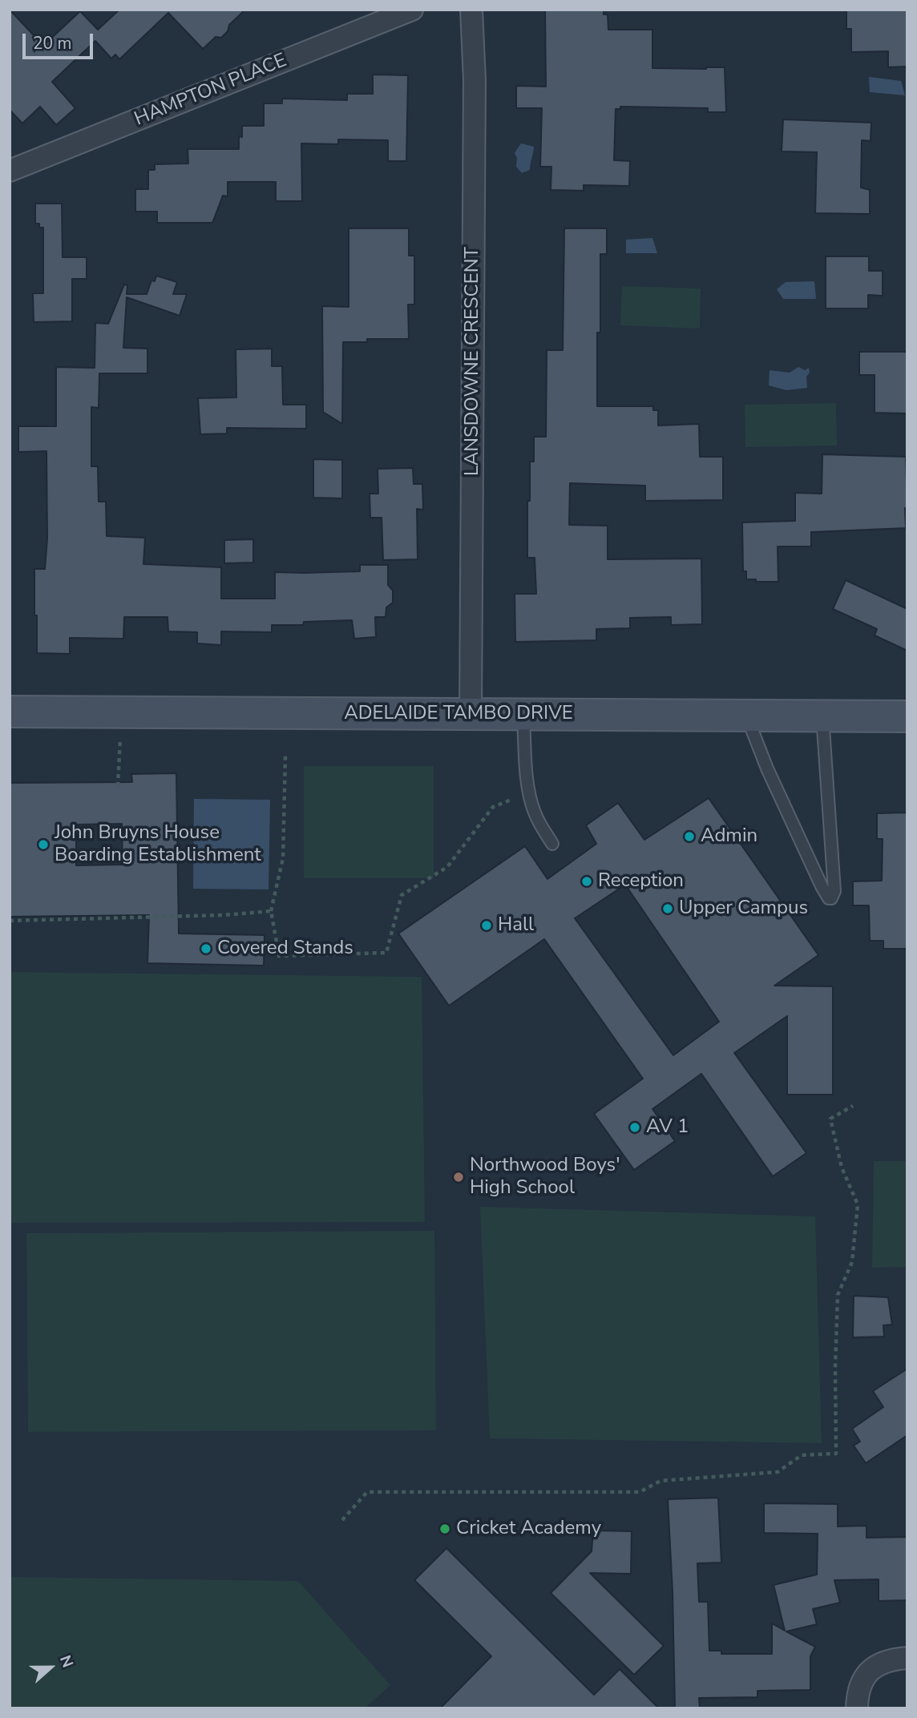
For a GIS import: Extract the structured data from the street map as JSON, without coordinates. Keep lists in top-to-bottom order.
{
  "streets": {
    "street": ["HAMPTON PLACE", "LANSDOWNE CRESCENT", "ADELAIDE TAMBO DRIVE"]
  },
  "crossings": [
    ["LANSDOWNE CRESCENT", "ADELAIDE TAMBO DRIVE"]
  ],
  "places": [
    "Admin",
    "John Bruyns House Boarding Establishment",
    "Reception",
    "Upper Campus",
    "Hall",
    "Covered Stands",
    "AV 1",
    "Northwood Boys' High School",
    "Cricket Academy"
  ],
  "scale_bar": "20 m",
  "north": "right"
}
